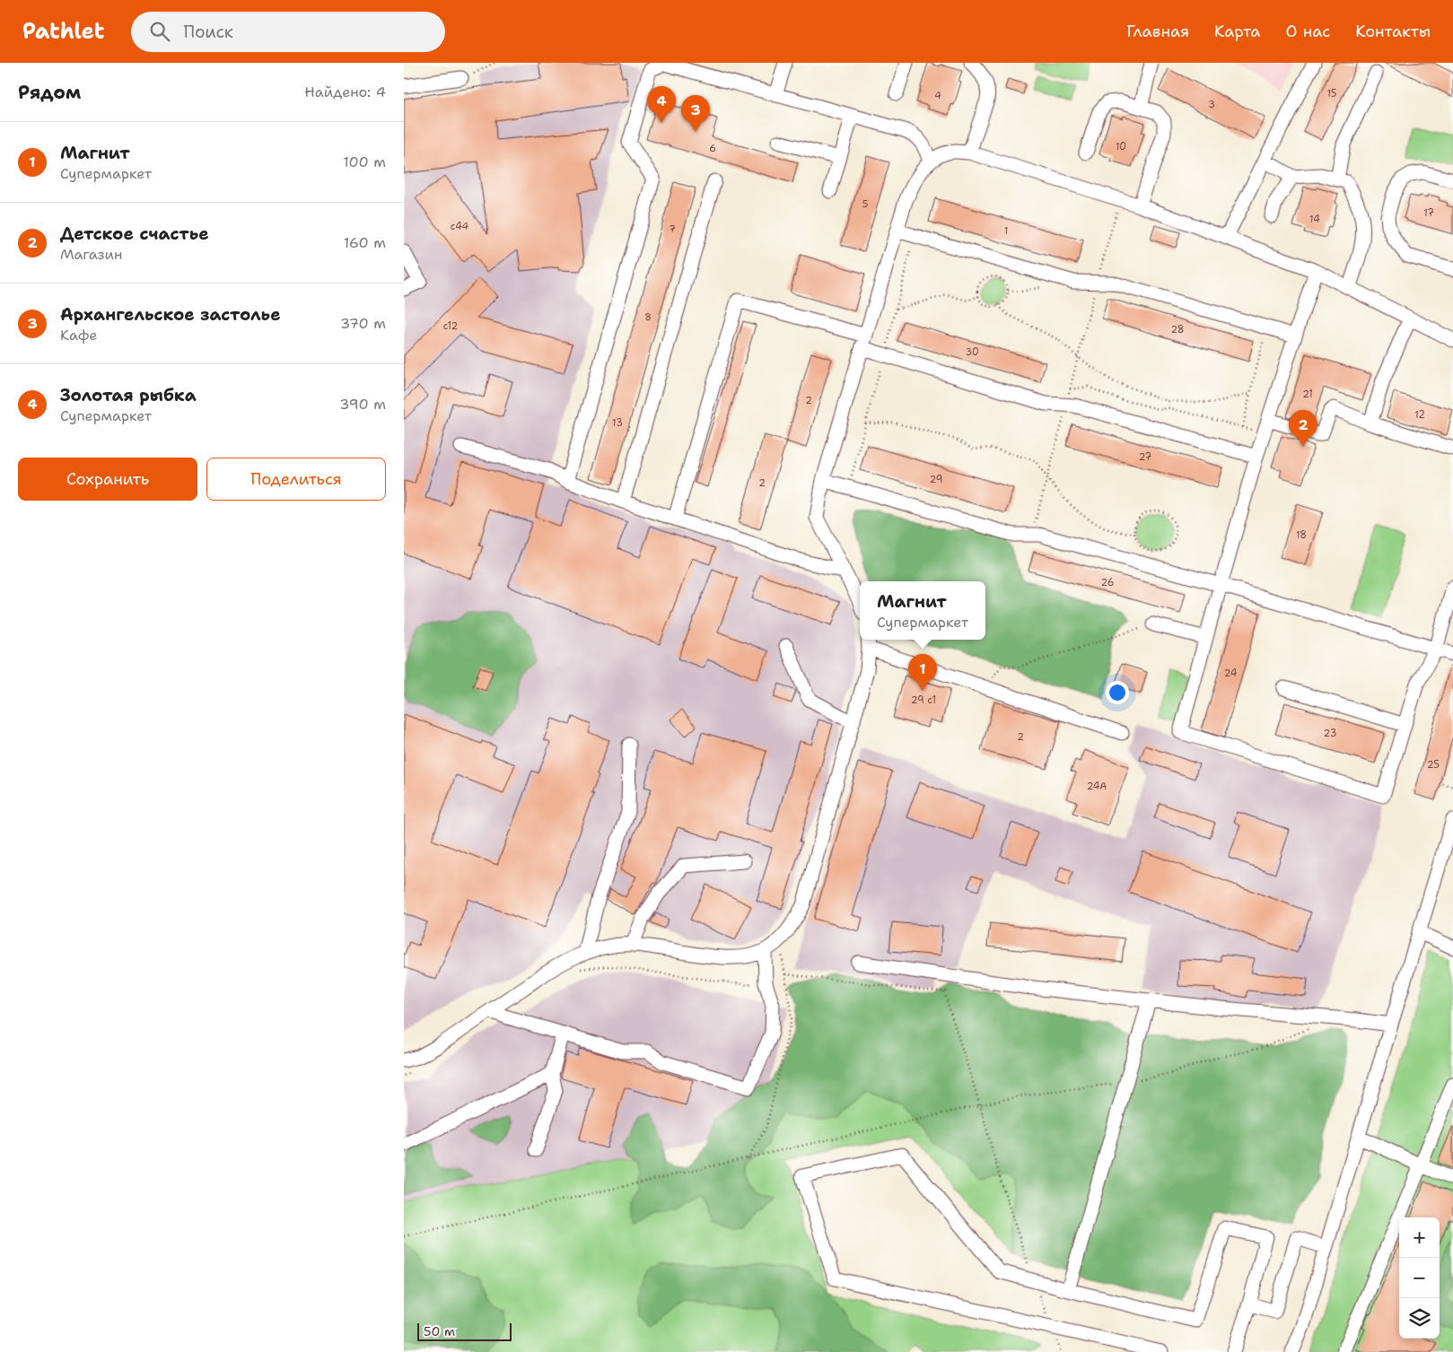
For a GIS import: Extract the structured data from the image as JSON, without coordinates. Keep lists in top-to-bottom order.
{
  "house_numbers": [
    "15",
    "4",
    "3",
    "10",
    "6",
    "5",
    "17",
    "14",
    "с44",
    "7",
    "1",
    "8",
    "с12",
    "28",
    "30",
    "21",
    "2",
    "12",
    "13",
    "27",
    "29",
    "2",
    "18",
    "26",
    "24",
    "29 с1",
    "23",
    "2",
    "25",
    "24А"
  ],
  "scale_bar": "50 m",
  "page": {
    "header": "Pathlet",
    "search": "Поиск",
    "nav": [
      "Главная",
      "Карта",
      "О нас",
      "Контакты"
    ],
    "heading": ["Рядом", "Найдено: 4"],
    "pins": [
      "4",
      "3",
      "2",
      "1"
    ],
    "list": [
      {
        "mark": "1",
        "name": "Магнит",
        "note": "Супермаркет",
        "value": "100 m"
      },
      {
        "mark": "2",
        "name": "Детское счастье",
        "note": "Магазин",
        "value": "160 m"
      },
      {
        "mark": "3",
        "name": "Архангельское застолье",
        "note": "Кафе",
        "value": "370 m"
      },
      {
        "mark": "4",
        "name": "Золотая рыбка",
        "note": "Супермаркет",
        "value": "390 m"
      }
    ],
    "buttons": ["Сохранить", "Поделиться"],
    "popup": ["Магнит", "Супермаркет"],
    "map_buttons": ["+", "−"],
    "scale": "50 m"
  }
}
